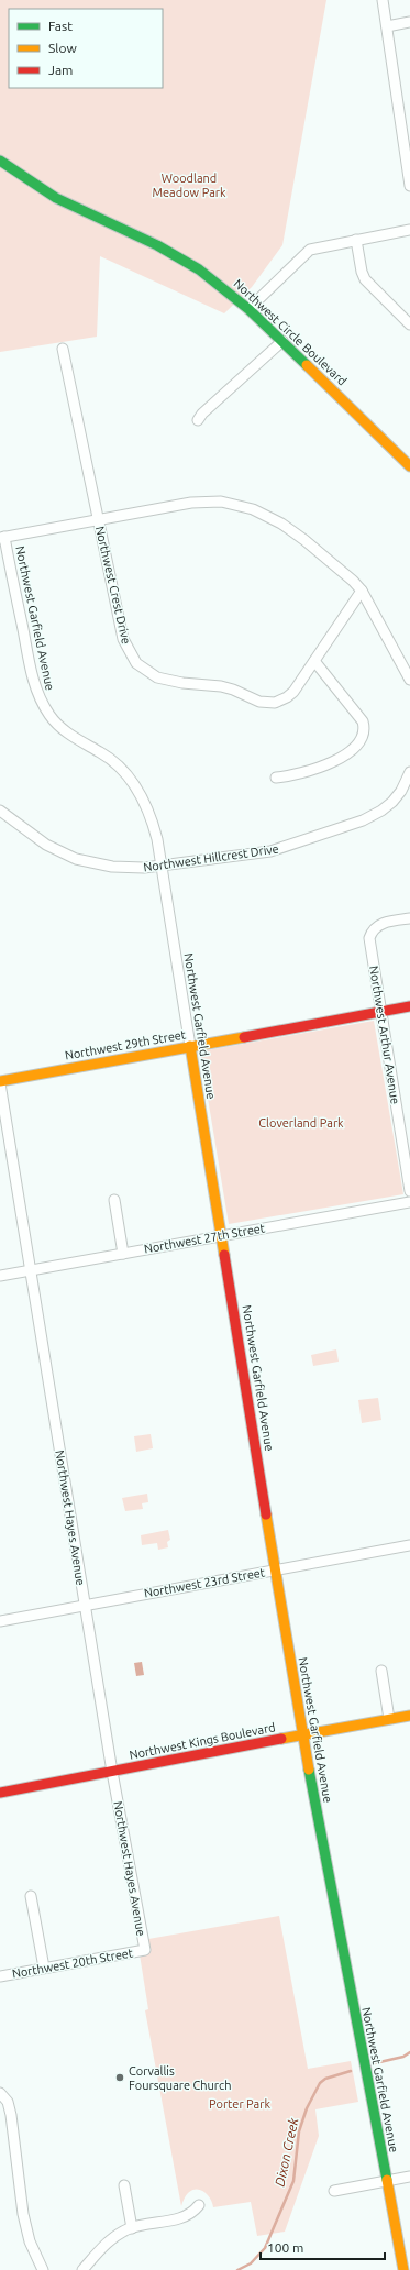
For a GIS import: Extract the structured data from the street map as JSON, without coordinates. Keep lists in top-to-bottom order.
{
  "streets": {
    "street": [
      "Northwest Circle Boulevard",
      "Northwest Crest Drive",
      "Northwest Garfield Avenue",
      "Northwest Hillcrest Drive",
      "Northwest Arthur Avenue",
      "Northwest 29th Street",
      "Northwest 27th Street",
      "Northwest Hayes Avenue",
      "Northwest 23rd Street",
      "Northwest Kings Boulevard",
      "Northwest 20th Street"
    ]
  },
  "crossings": [
    ["Northwest Garfield Avenue", "Northwest Hillcrest Drive"],
    ["Northwest Garfield Avenue", "Northwest 29th Street"],
    ["Northwest Garfield Avenue", "Northwest 27th Street"],
    ["Northwest Garfield Avenue", "Northwest 23rd Street"],
    ["Northwest Garfield Avenue", "Northwest Kings Boulevard"],
    ["Northwest Arthur Avenue", "Northwest 29th Street"],
    ["Northwest 29th Street", "Northwest Hayes Avenue"],
    ["Northwest 27th Street", "Northwest Hayes Avenue"],
    ["Northwest Hayes Avenue", "Northwest 23rd Street"],
    ["Northwest Hayes Avenue", "Northwest Kings Boulevard"],
    ["Northwest Hayes Avenue", "Northwest 20th Street"]
  ],
  "water": ["Dixon Creek"],
  "parks": ["Woodland Meadow Park", "Cloverland Park", "Porter Park"],
  "places": ["Corvallis Foursquare Church"],
  "legend": ["Fast", "Slow", "Jam"],
  "scale_bar": "100 m"
}
